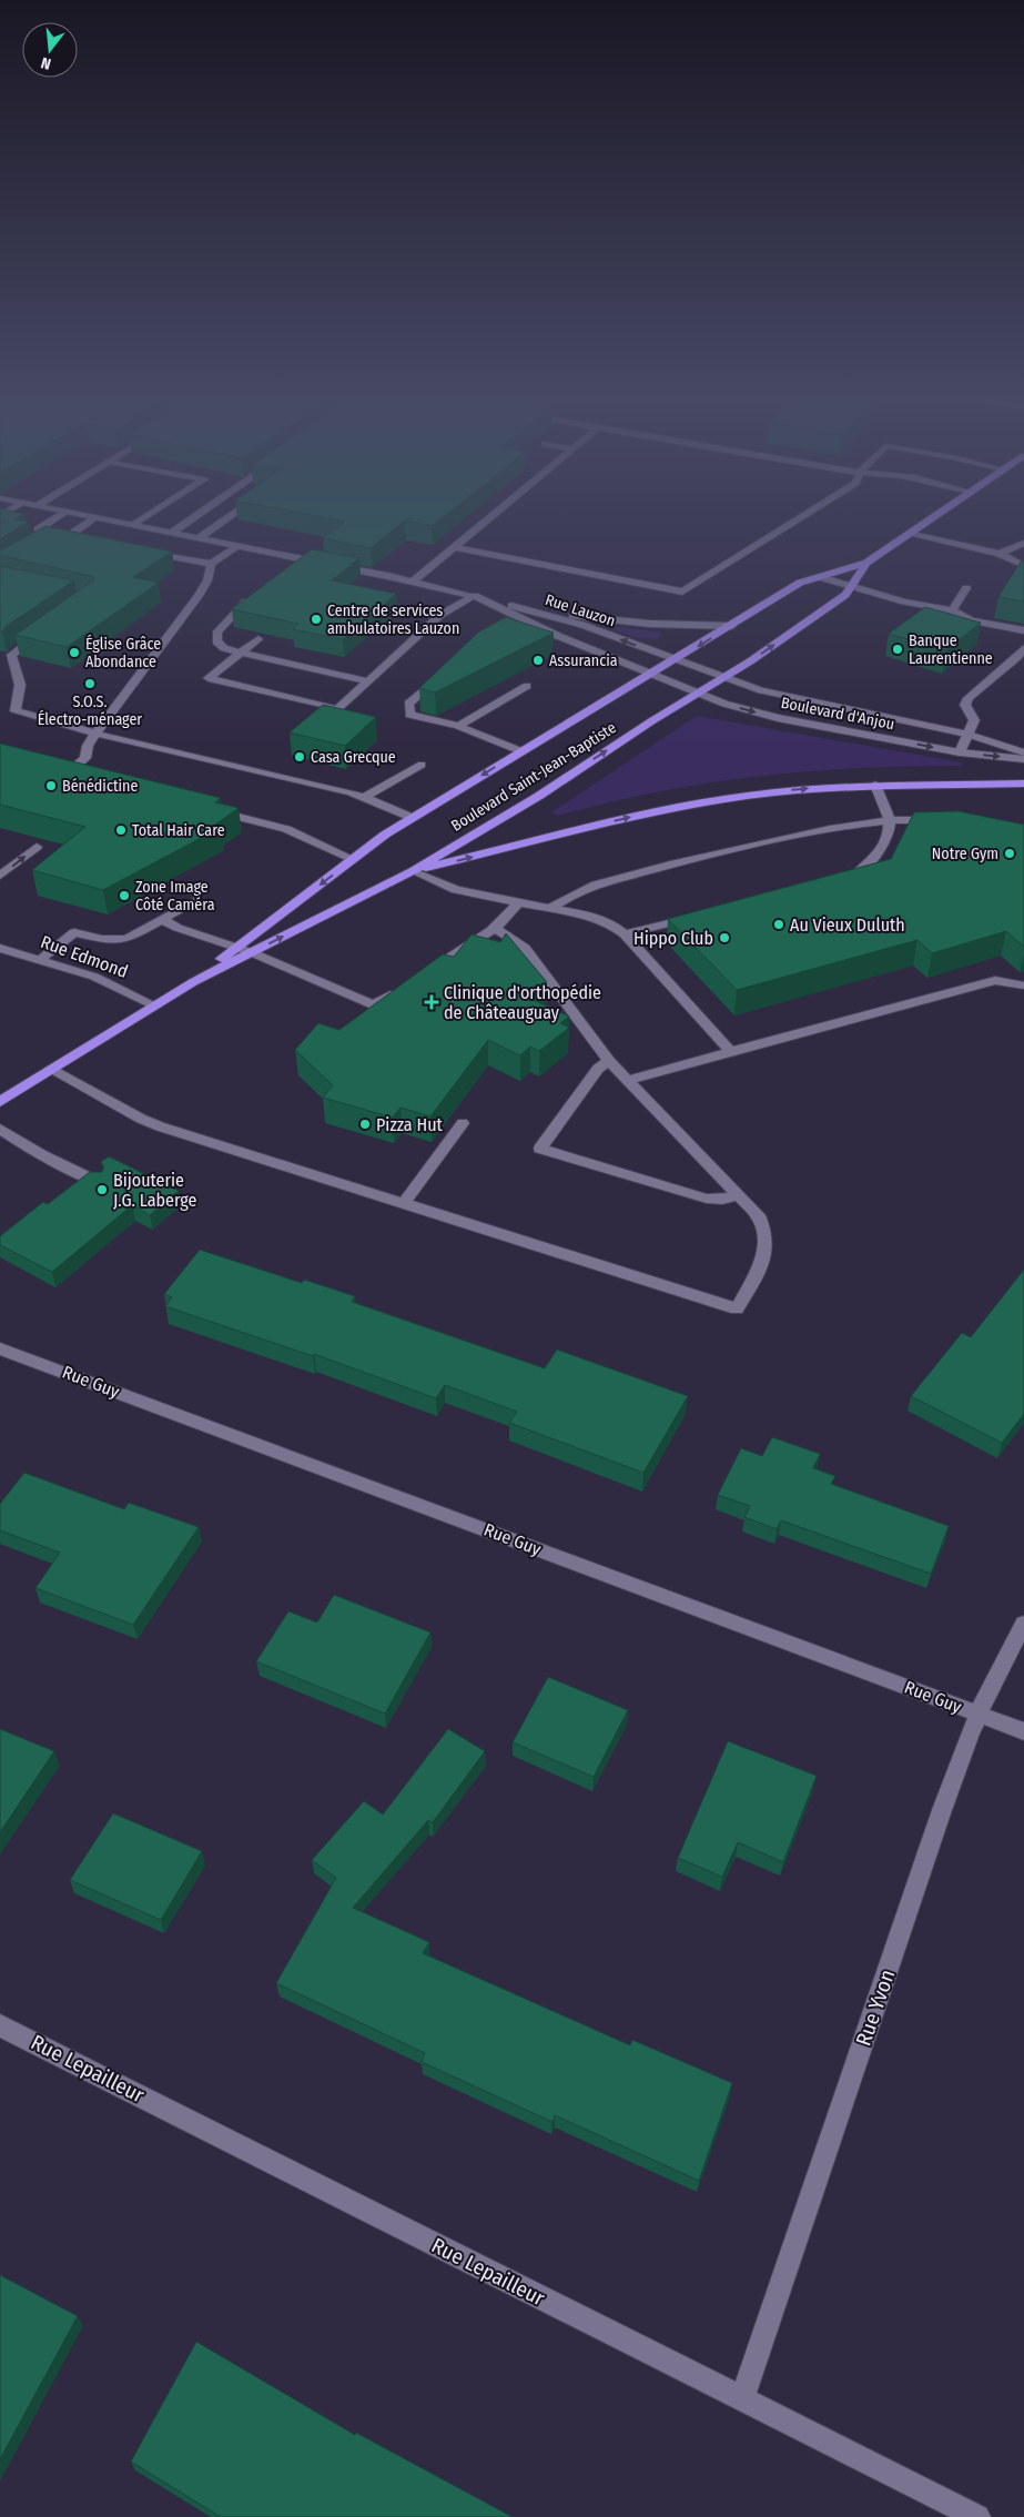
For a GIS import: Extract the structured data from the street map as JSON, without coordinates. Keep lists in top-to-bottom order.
{
  "streets": {
    "highway": ["Boulevard Saint-Jean-Baptiste"],
    "street": [
      "Rue Lauzon",
      "Boulevard d'Anjou",
      "Rue Edmond",
      "Rue Guy",
      "Rue Yvon",
      "Rue Lepailleur"
    ]
  },
  "crossings": [
    ["Rue Lauzon", "Boulevard d'Anjou"],
    ["Rue Lauzon", "Boulevard Saint-Jean-Baptiste"],
    ["Boulevard d'Anjou", "Boulevard Saint-Jean-Baptiste"],
    ["Boulevard Saint-Jean-Baptiste", "Rue Edmond"],
    ["Rue Guy", "Rue Yvon"],
    ["Rue Yvon", "Rue Lepailleur"]
  ],
  "places": {
    "other": [
      "Centre de services ambulatoires Lauzon",
      "Banque Laurentienne",
      "Église Grâce Abondance",
      "Assurancia",
      "S.O.S. Électro-ménager",
      "Casa Grecque",
      "Bénédictine",
      "Total Hair Care",
      "Notre Gym",
      "Zone Image Côté Caméra",
      "Au Vieux Duluth",
      "Hippo Club",
      "Pizza Hut",
      "Bijouterie J.G. Laberge"
    ],
    "health": ["Clinique d'orthopédie de Châteauguay"]
  },
  "north": "bottom"
}
